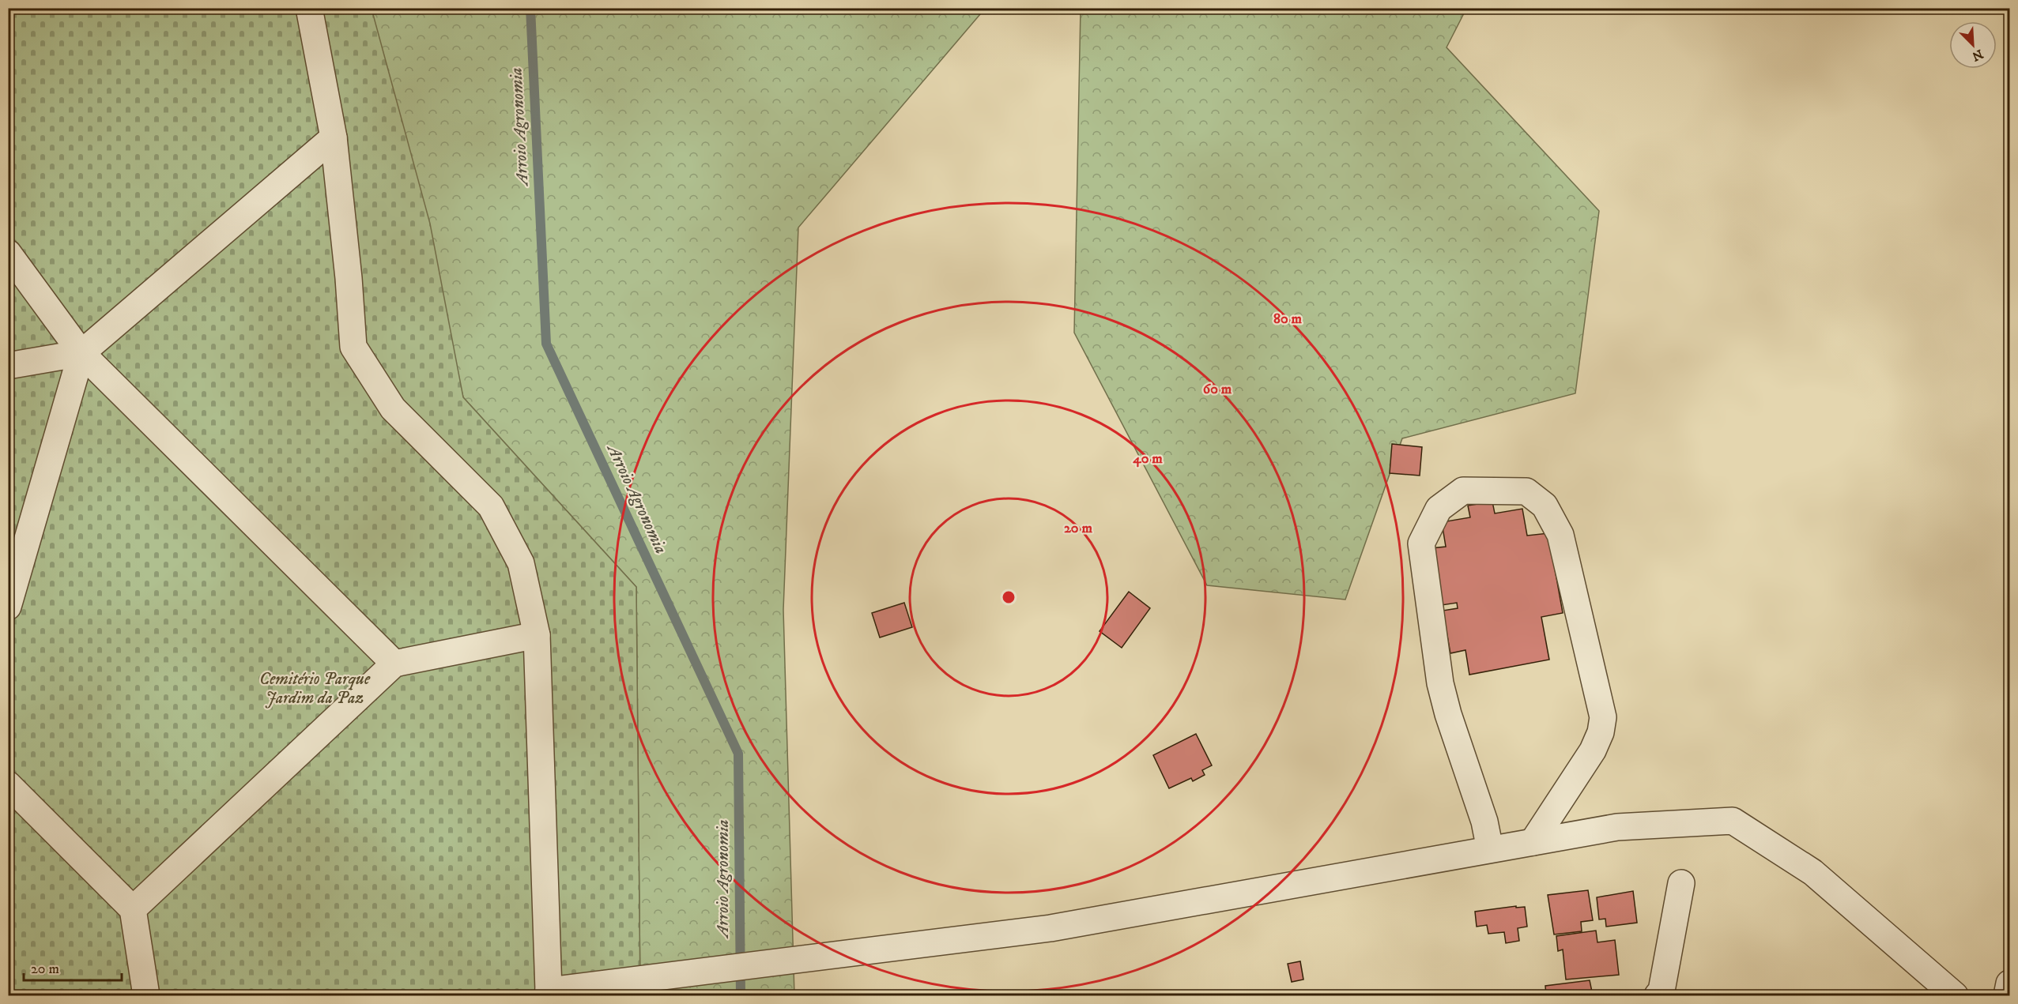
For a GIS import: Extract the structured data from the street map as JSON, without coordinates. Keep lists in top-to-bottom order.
{
  "water": ["Arroio Agronomia"],
  "parks": ["Cemitério Parque Jardim da Paz"],
  "scale_bar": "20 m",
  "north": "bottom right",
  "rings": [
    "80 m",
    "60 m",
    "40 m",
    "20 m"
  ]
}
